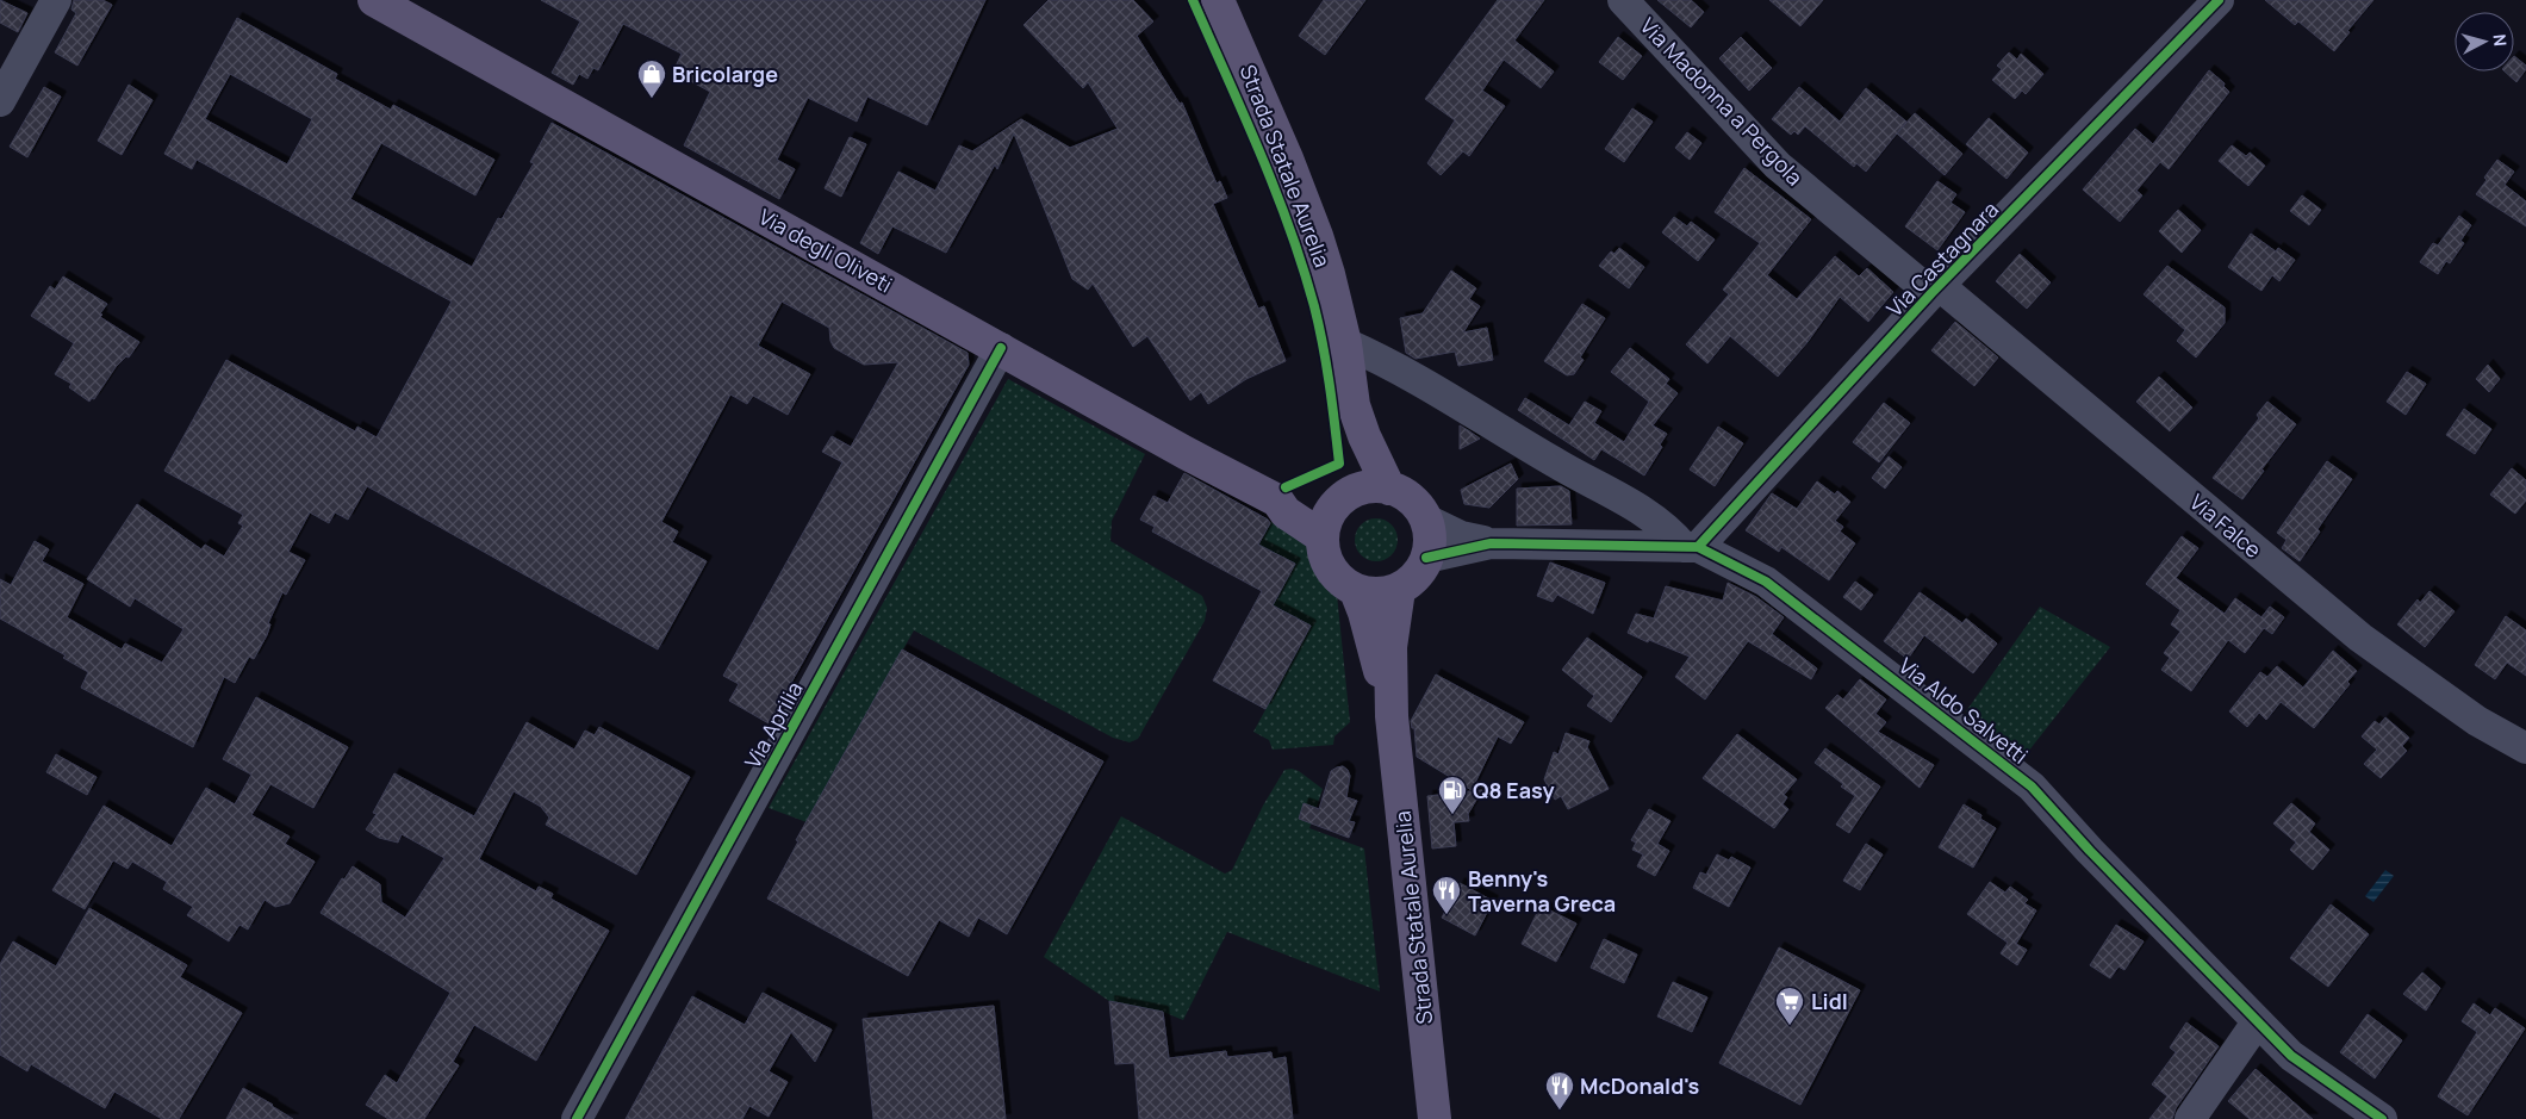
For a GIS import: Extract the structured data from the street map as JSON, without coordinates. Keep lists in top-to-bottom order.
{
  "streets": {
    "main road": ["Strada Statale Aurelia", "Via degli Oliveti"],
    "street": [
      "Via Madonna a Pergola",
      "Via Castagnara",
      "Via Falce",
      "Via Aldo Salvetti",
      "Via Aprilia"
    ]
  },
  "crossings": [
    ["Via Madonna a Pergola", "Via Castagnara"],
    ["Via Madonna a Pergola", "Via Falce"],
    ["Strada Statale Aurelia", "Via degli Oliveti"],
    ["Strada Statale Aurelia", "Via Aldo Salvetti"],
    ["Via degli Oliveti", "Via Aldo Salvetti"],
    ["Via degli Oliveti", "Via Aprilia"],
    ["Via Castagnara", "Via Falce"],
    ["Via Castagnara", "Via Aldo Salvetti"]
  ],
  "places": {
    "shop": ["Bricolarge"],
    "fuel station": ["Q8 Easy"],
    "restaurant": ["Benny's Taverna Greca", "McDonald's"],
    "supermarket": ["Lidl"]
  },
  "north": "right"
}
